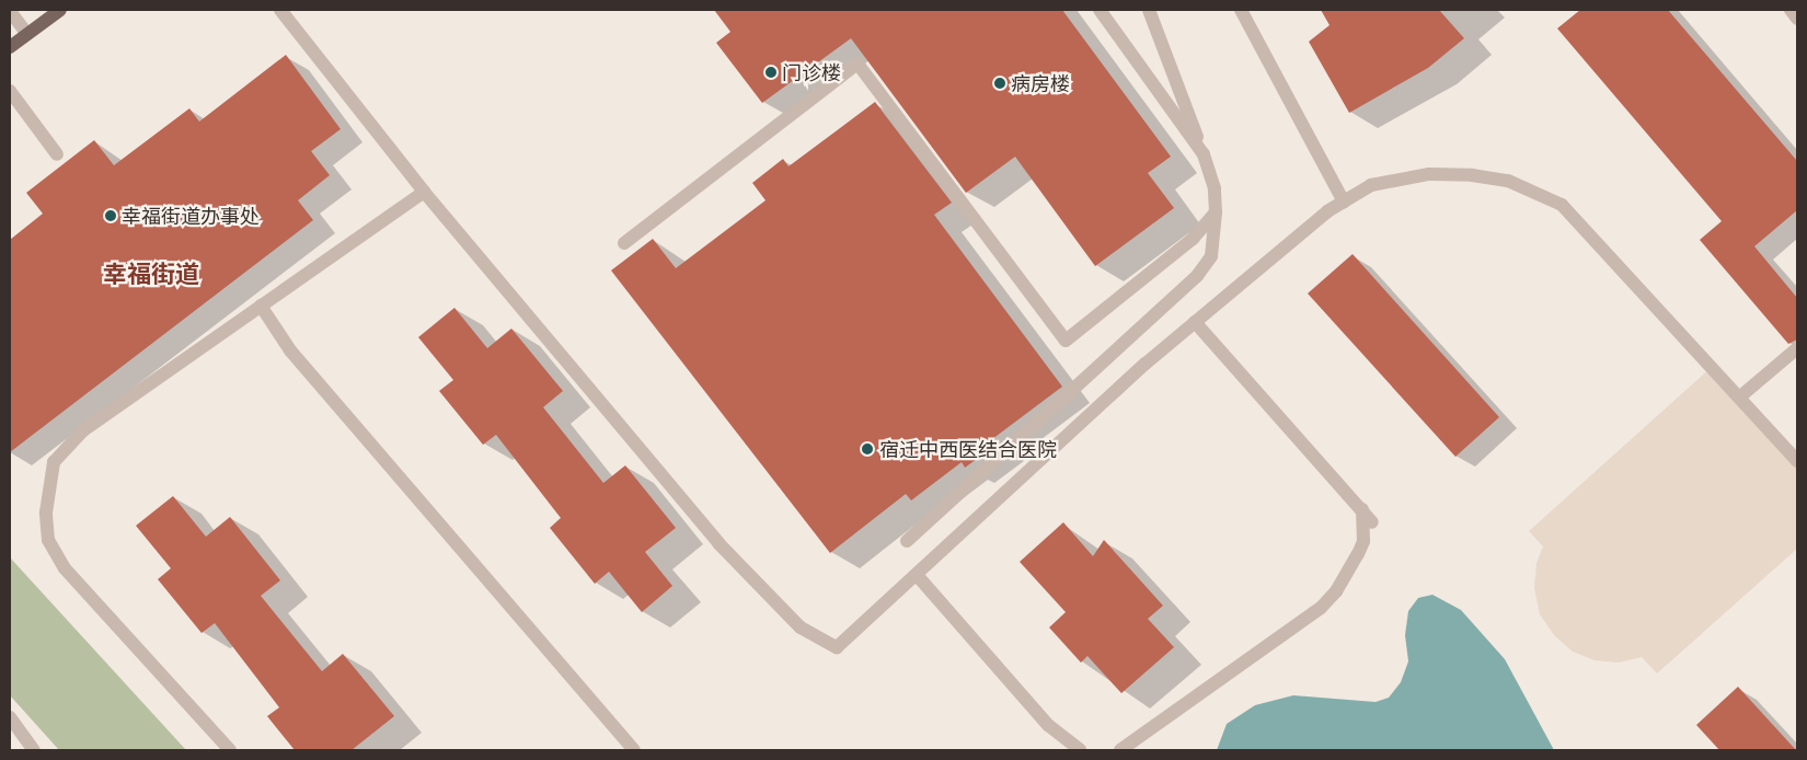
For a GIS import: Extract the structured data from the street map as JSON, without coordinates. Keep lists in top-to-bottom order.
{
  "districts": ["幸福街道"],
  "places": [
    "门诊楼",
    "病房楼",
    "幸福街道办事处",
    "宿迁中西医结合医院"
  ]
}
